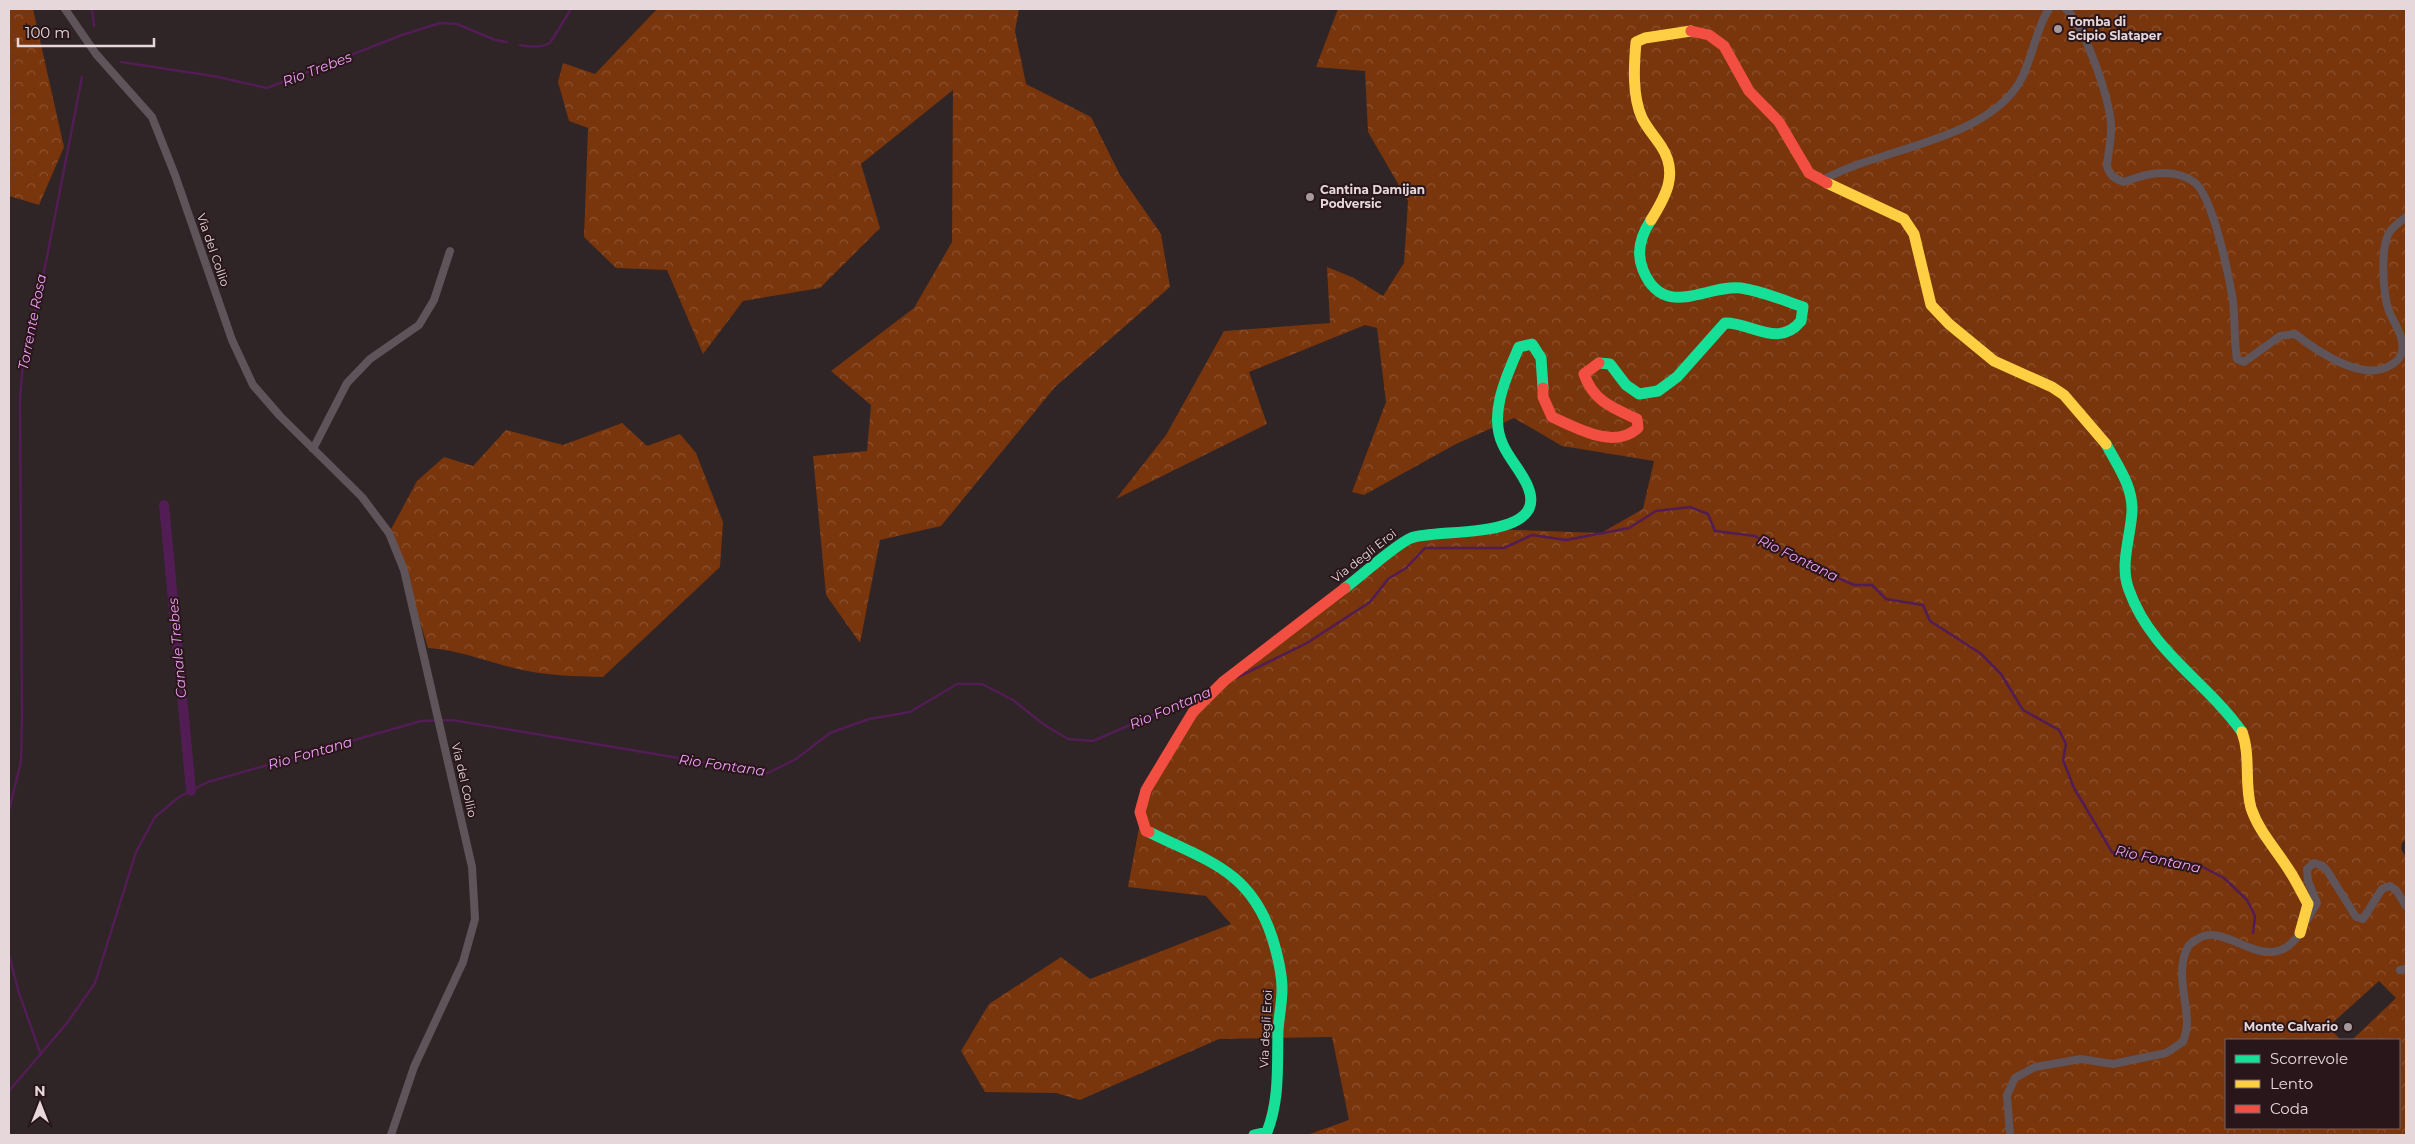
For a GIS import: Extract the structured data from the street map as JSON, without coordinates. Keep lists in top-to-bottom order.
{
  "streets": {
    "street": ["Via del Collio", "Via degli Eroi"]
  },
  "water": [
    "Rio Trebes",
    "Torrente Rosa",
    "Rio Fontana",
    "Canale Trebes"
  ],
  "places": ["Tomba di Scipio Slataper", "Cantina Damijan Podversic", "Monte Calvario"],
  "legend": ["Scorrevole", "Lento", "Coda"],
  "scale_bar": "100 m",
  "north": "top"
}
